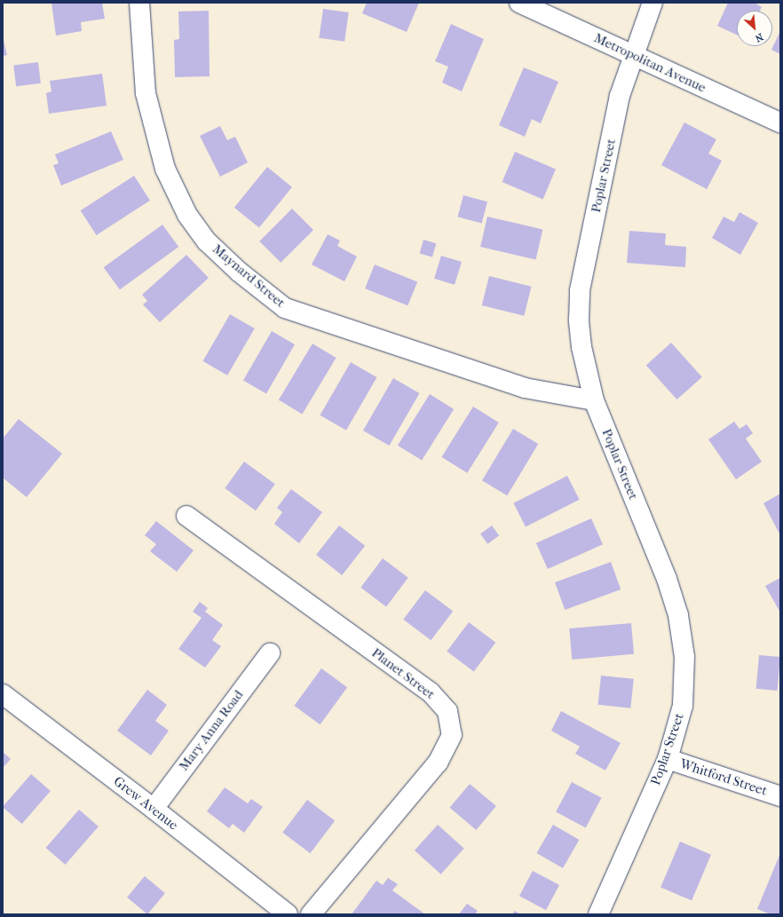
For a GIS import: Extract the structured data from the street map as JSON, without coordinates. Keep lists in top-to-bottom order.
{
  "streets": {
    "street": [
      "Metropolitan Avenue",
      "Poplar Street",
      "Maynard Street",
      "Planet Street",
      "Mary Anna Road",
      "Whitford Street",
      "Grew Avenue"
    ]
  },
  "crossings": [
    ["Metropolitan Avenue", "Poplar Street"],
    ["Poplar Street", "Maynard Street"],
    ["Poplar Street", "Whitford Street"],
    ["Mary Anna Road", "Grew Avenue"]
  ],
  "north": "bottom right"
}
